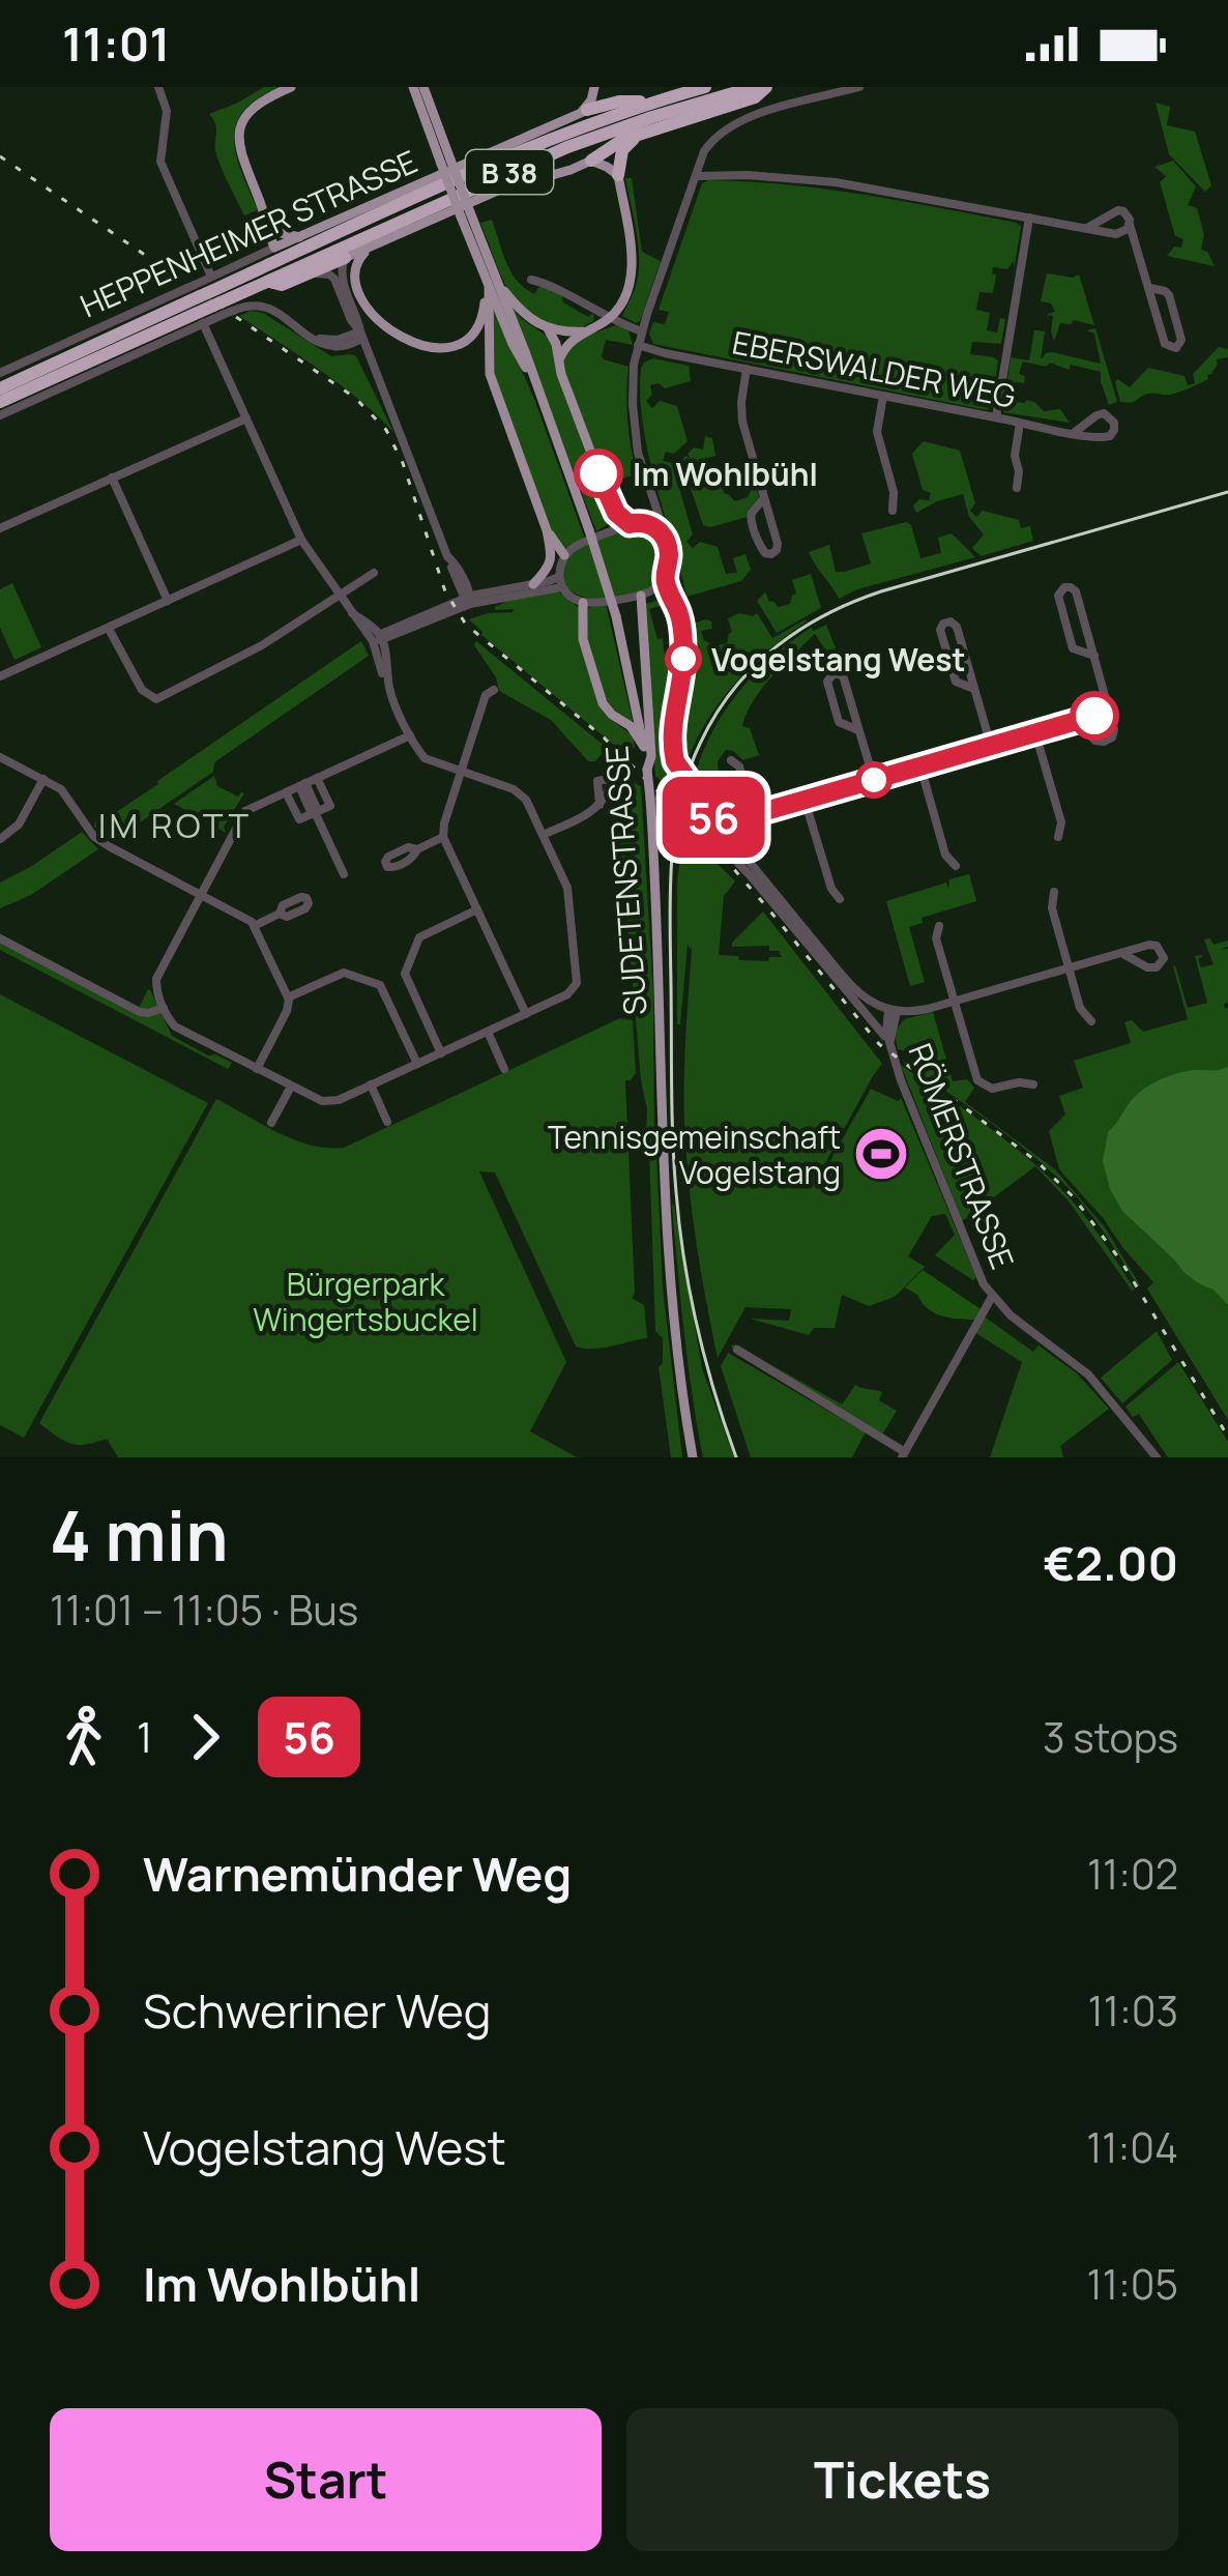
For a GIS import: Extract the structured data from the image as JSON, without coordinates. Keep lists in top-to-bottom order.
{
  "streets": {
    "highway": ["B 38"],
    "main road": ["HEPPENHEIMER STRASSE", "SUDETENSTRASSE"],
    "street": ["EBERSWALDER WEG", "RÖMERSTRASSE"]
  },
  "crossings": [
    ["B 38", "HEPPENHEIMER STRASSE"]
  ],
  "districts": ["IM ROTT"],
  "parks": ["Bürgerpark Wingertsbuckel"],
  "places": {
    "other": ["Im Wohlbühl", "Vogelstang West"],
    "sports": ["Tennisgemeinschaft Vogelstang"]
  },
  "lines": ["bus line 56"],
  "page": {
    "status": "11:01",
    "on_map": "56",
    "heading": ["4 min", "11:01 – 11:05 · Bus", "€2.00"],
    "legs": ["1", "56", "3 stops"],
    "list": [
      {
        "name": "Warnemünder Weg",
        "value": "11:02"
      },
      {
        "name": "Schweriner Weg",
        "value": "11:03"
      },
      {
        "name": "Vogelstang West",
        "value": "11:04"
      },
      {
        "name": "Im Wohlbühl",
        "value": "11:05"
      }
    ],
    "buttons": ["Start", "Tickets"]
  }
}
